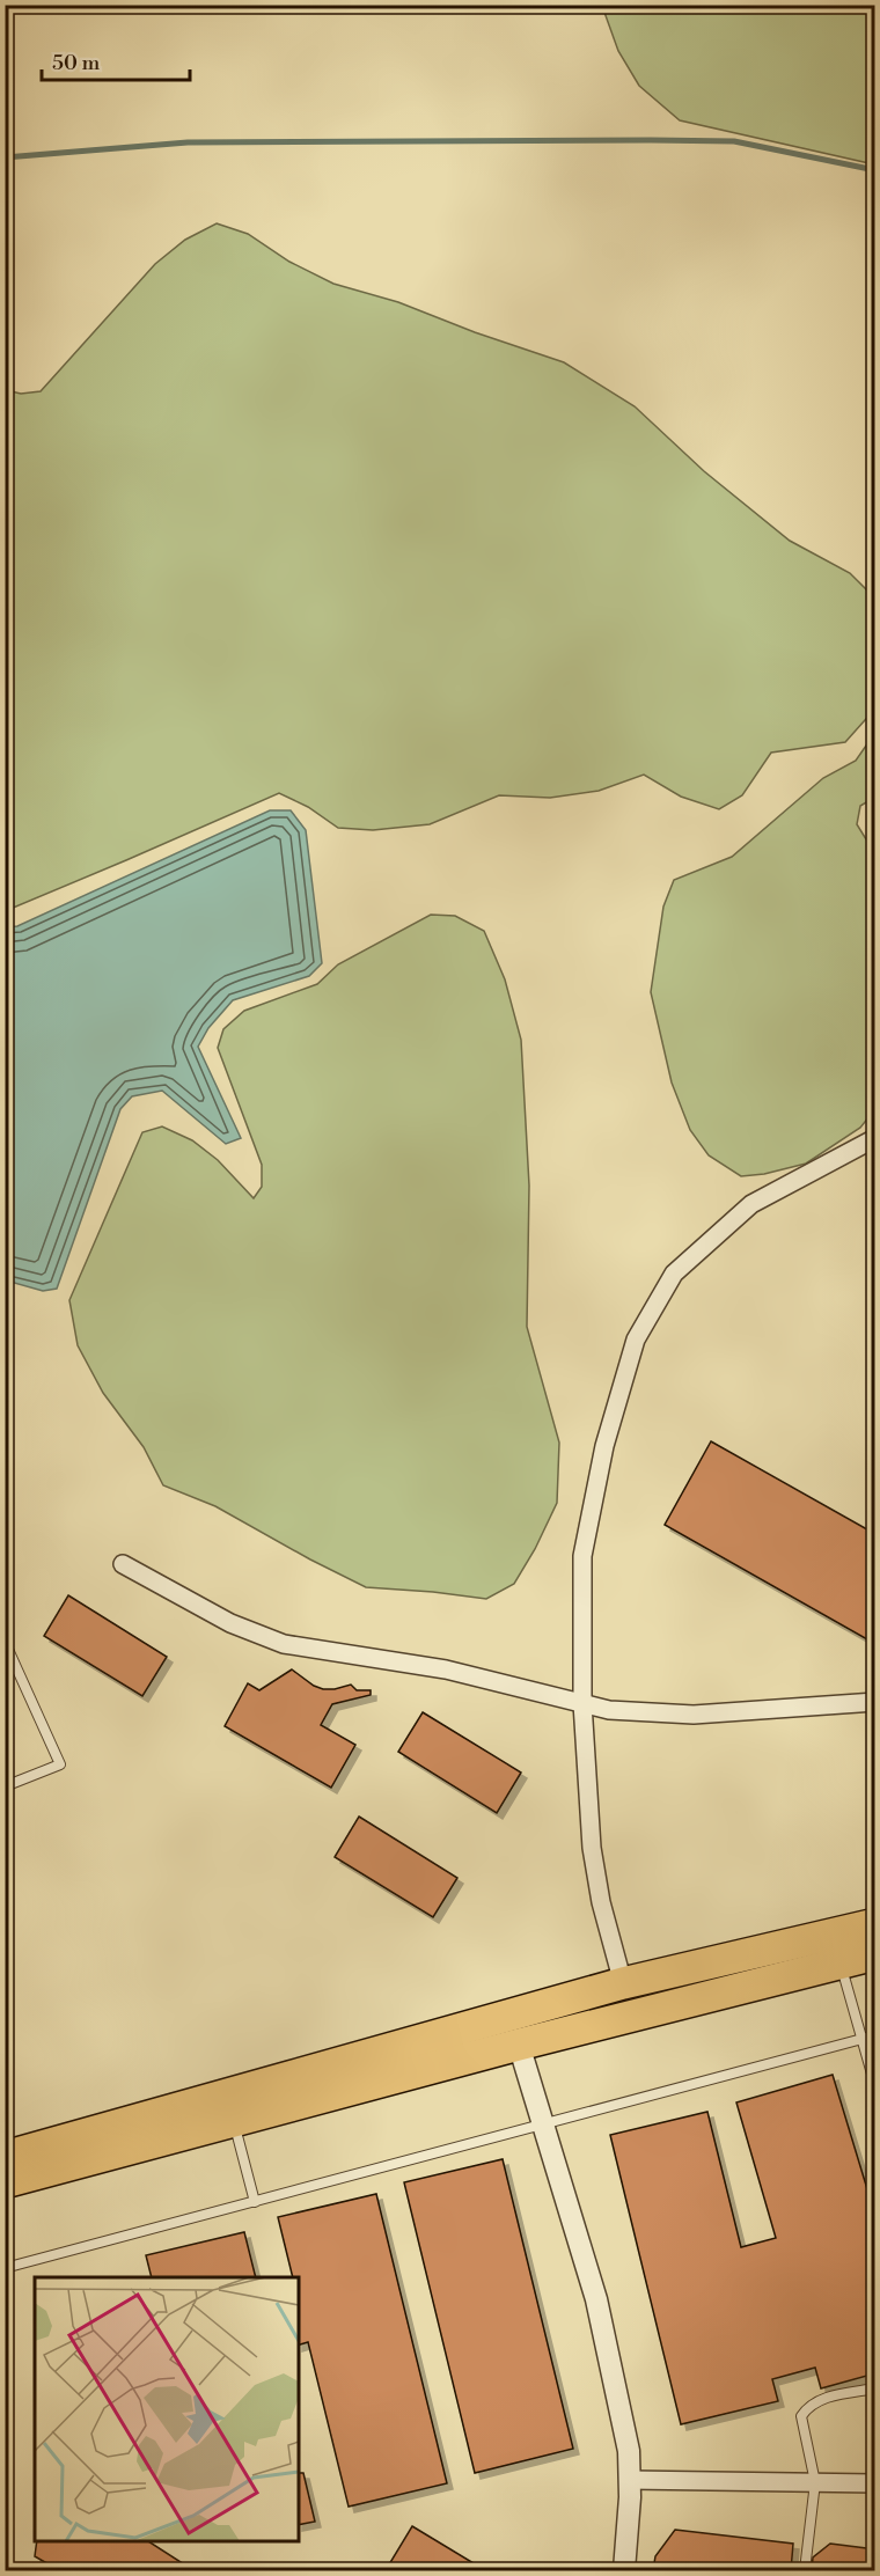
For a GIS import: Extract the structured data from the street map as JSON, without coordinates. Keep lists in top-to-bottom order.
{
  "scale_bar": "50 m"
}
